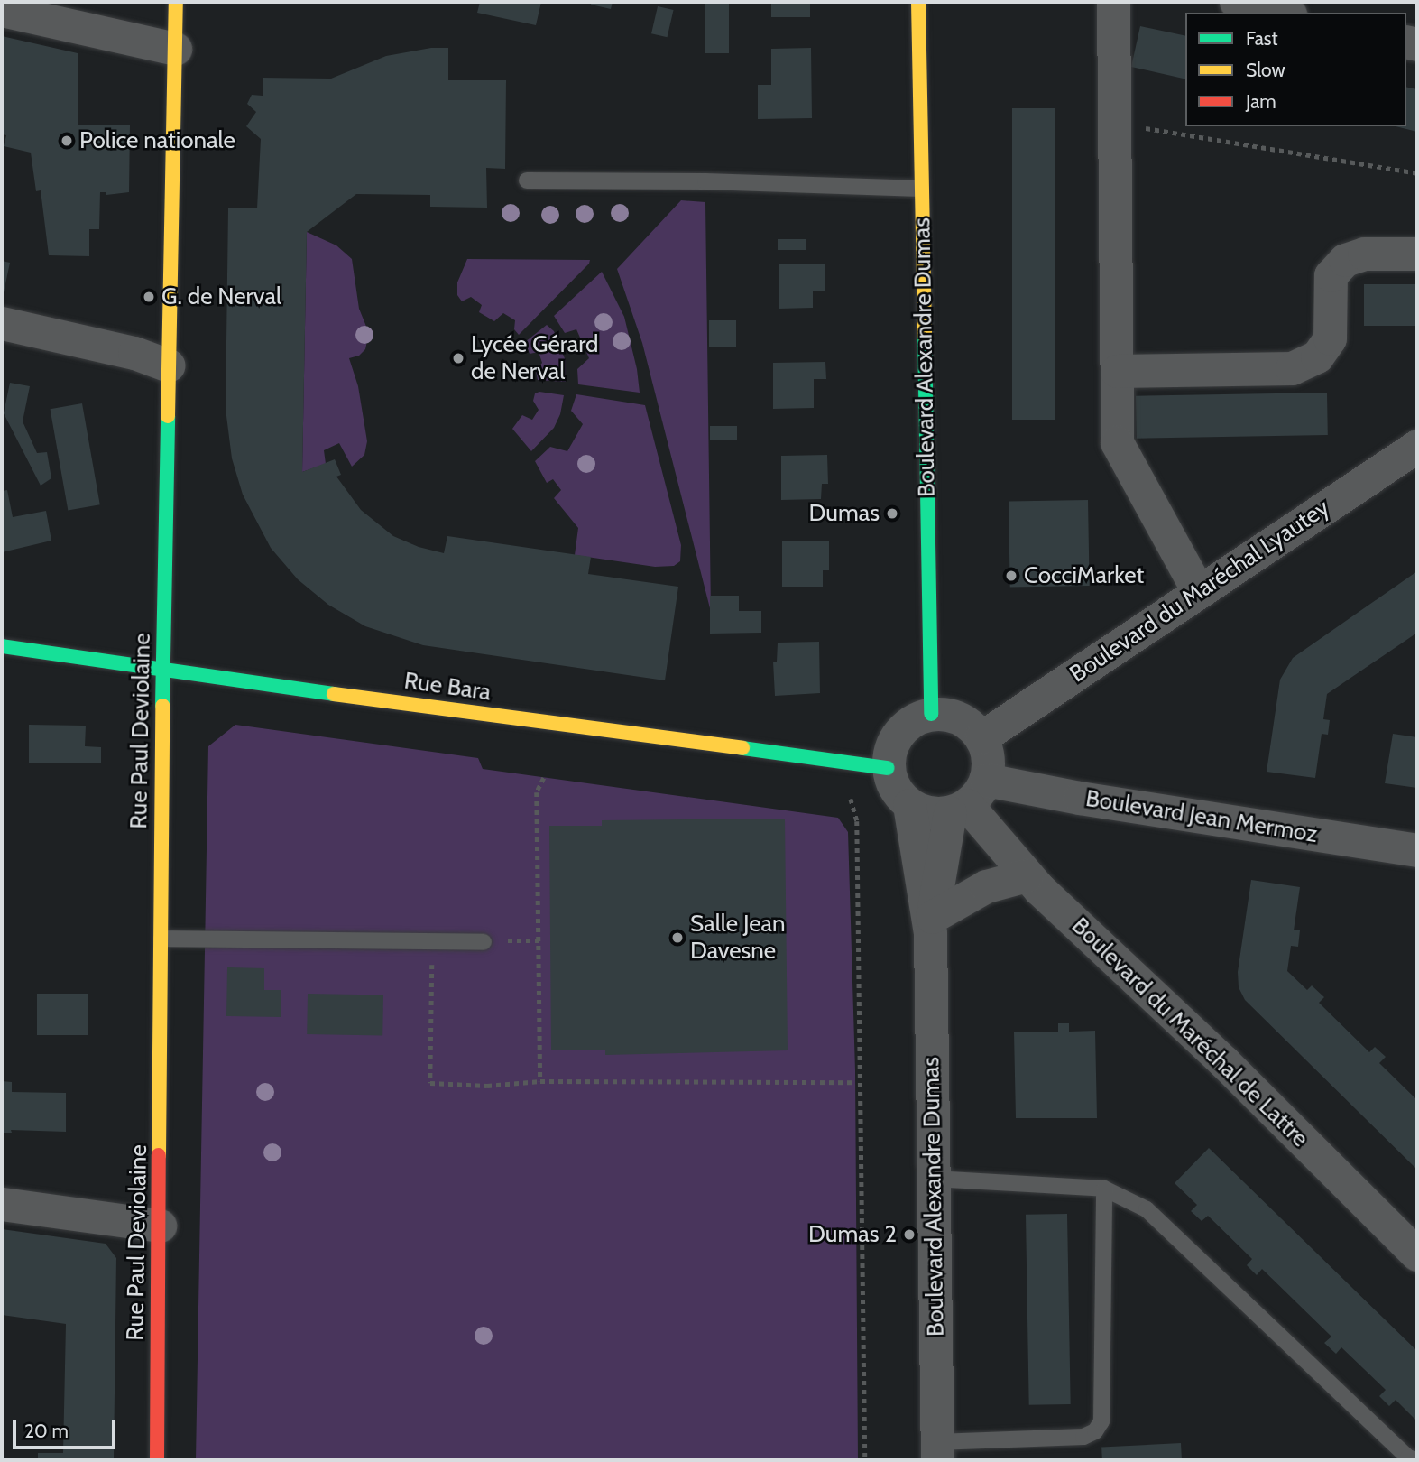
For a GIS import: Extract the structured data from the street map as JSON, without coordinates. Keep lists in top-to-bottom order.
{
  "streets": {
    "street": [
      "Boulevard Alexandre Dumas",
      "Boulevard du Maréchal Lyautey",
      "Rue Bara",
      "Rue Paul Deviolaine",
      "Boulevard Jean Mermoz",
      "Boulevard du Maréchal de Lattre"
    ]
  },
  "crossings": [
    ["Boulevard Alexandre Dumas", "Boulevard du Maréchal Lyautey"],
    ["Boulevard Alexandre Dumas", "Rue Bara"],
    ["Boulevard Alexandre Dumas", "Boulevard Jean Mermoz"],
    ["Boulevard Alexandre Dumas", "Boulevard du Maréchal de Lattre"],
    ["Boulevard du Maréchal Lyautey", "Rue Bara"],
    ["Boulevard du Maréchal Lyautey", "Boulevard Jean Mermoz"],
    ["Boulevard du Maréchal Lyautey", "Boulevard du Maréchal de Lattre"],
    ["Rue Bara", "Rue Paul Deviolaine"],
    ["Rue Bara", "Boulevard Jean Mermoz"],
    ["Rue Bara", "Boulevard du Maréchal de Lattre"],
    ["Boulevard Jean Mermoz", "Boulevard du Maréchal de Lattre"]
  ],
  "places": [
    "Police nationale",
    "G. de Nerval",
    "Lycée Gérard de Nerval",
    "Dumas",
    "CocciMarket",
    "Salle Jean Davesne",
    "Dumas 2"
  ],
  "legend": ["Fast", "Slow", "Jam"],
  "scale_bar": "20 m"
}
